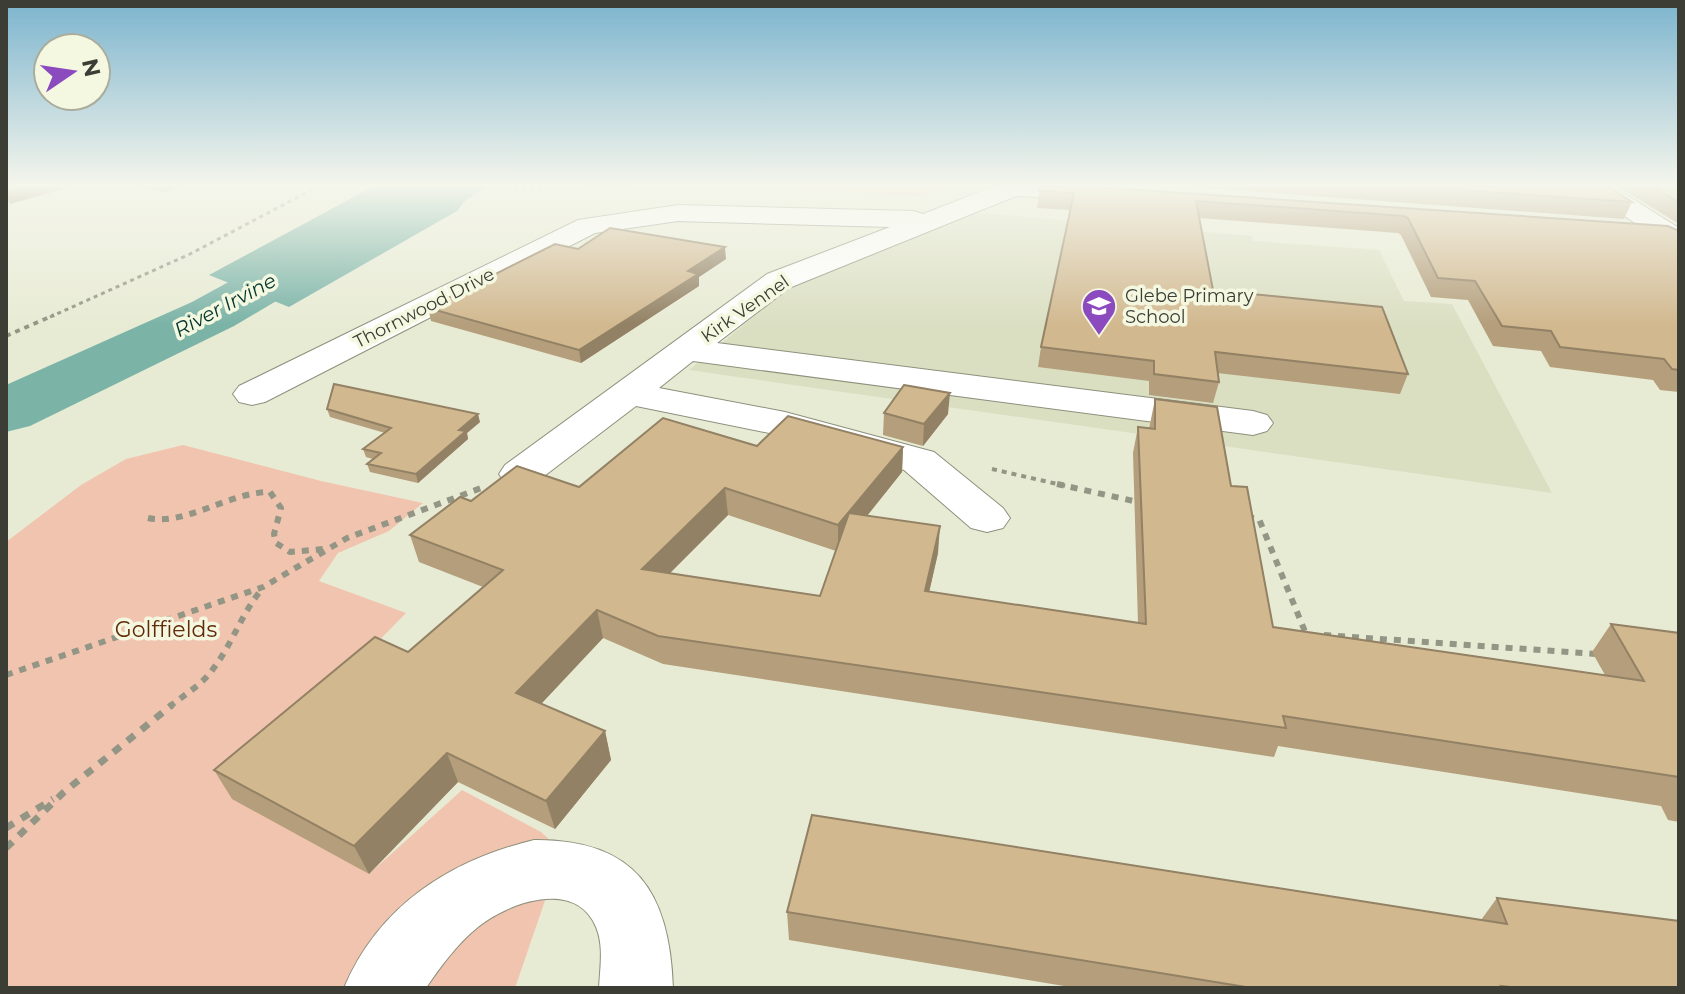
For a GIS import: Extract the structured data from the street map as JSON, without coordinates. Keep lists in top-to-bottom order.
{
  "streets": {
    "street": ["Thornwood Drive", "Kirk Vennel"]
  },
  "water": ["River Irvine"],
  "parks": ["Golffields"],
  "places": {
    "school or university": ["Glebe Primary School"]
  },
  "north": "right"
}
